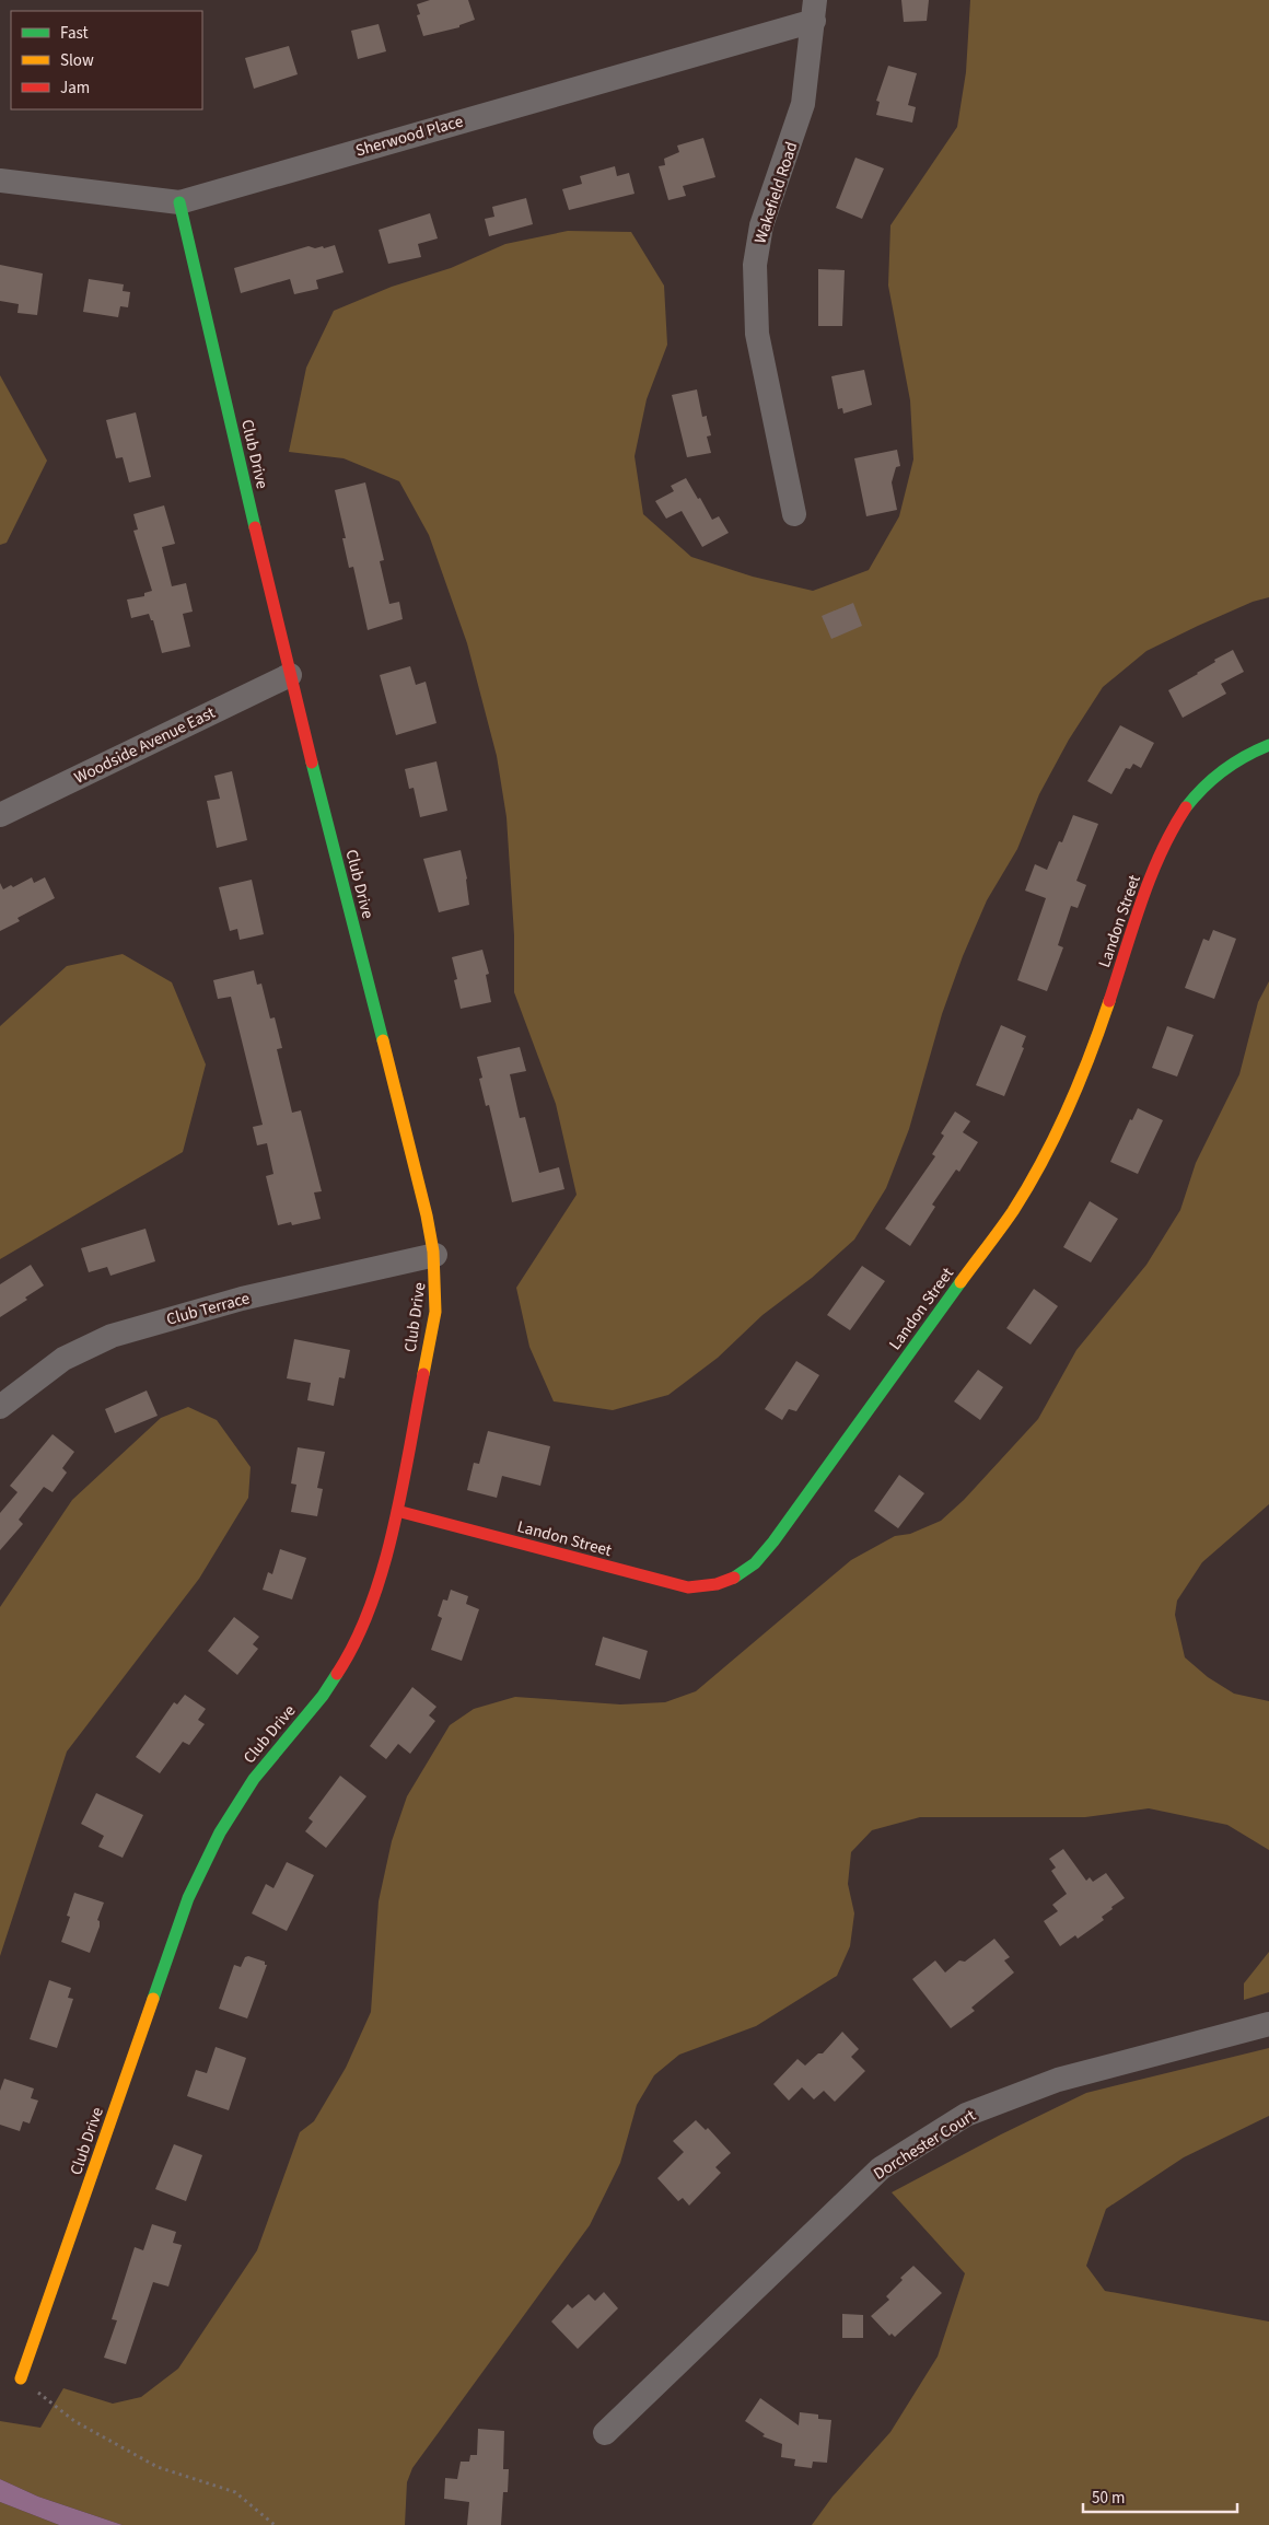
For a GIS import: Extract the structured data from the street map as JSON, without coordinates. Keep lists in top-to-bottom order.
{
  "streets": {
    "street": [
      "Sherwood Place",
      "Wakefield Road",
      "Club Drive",
      "Woodside Avenue East",
      "Landon Street",
      "Club Terrace",
      "Dorchester Court"
    ]
  },
  "crossings": [
    ["Sherwood Place", "Wakefield Road"],
    ["Sherwood Place", "Club Drive"],
    ["Club Drive", "Woodside Avenue East"],
    ["Club Drive", "Landon Street"],
    ["Club Drive", "Club Terrace"]
  ],
  "legend": ["Fast", "Slow", "Jam"],
  "scale_bar": "50 m"
}
